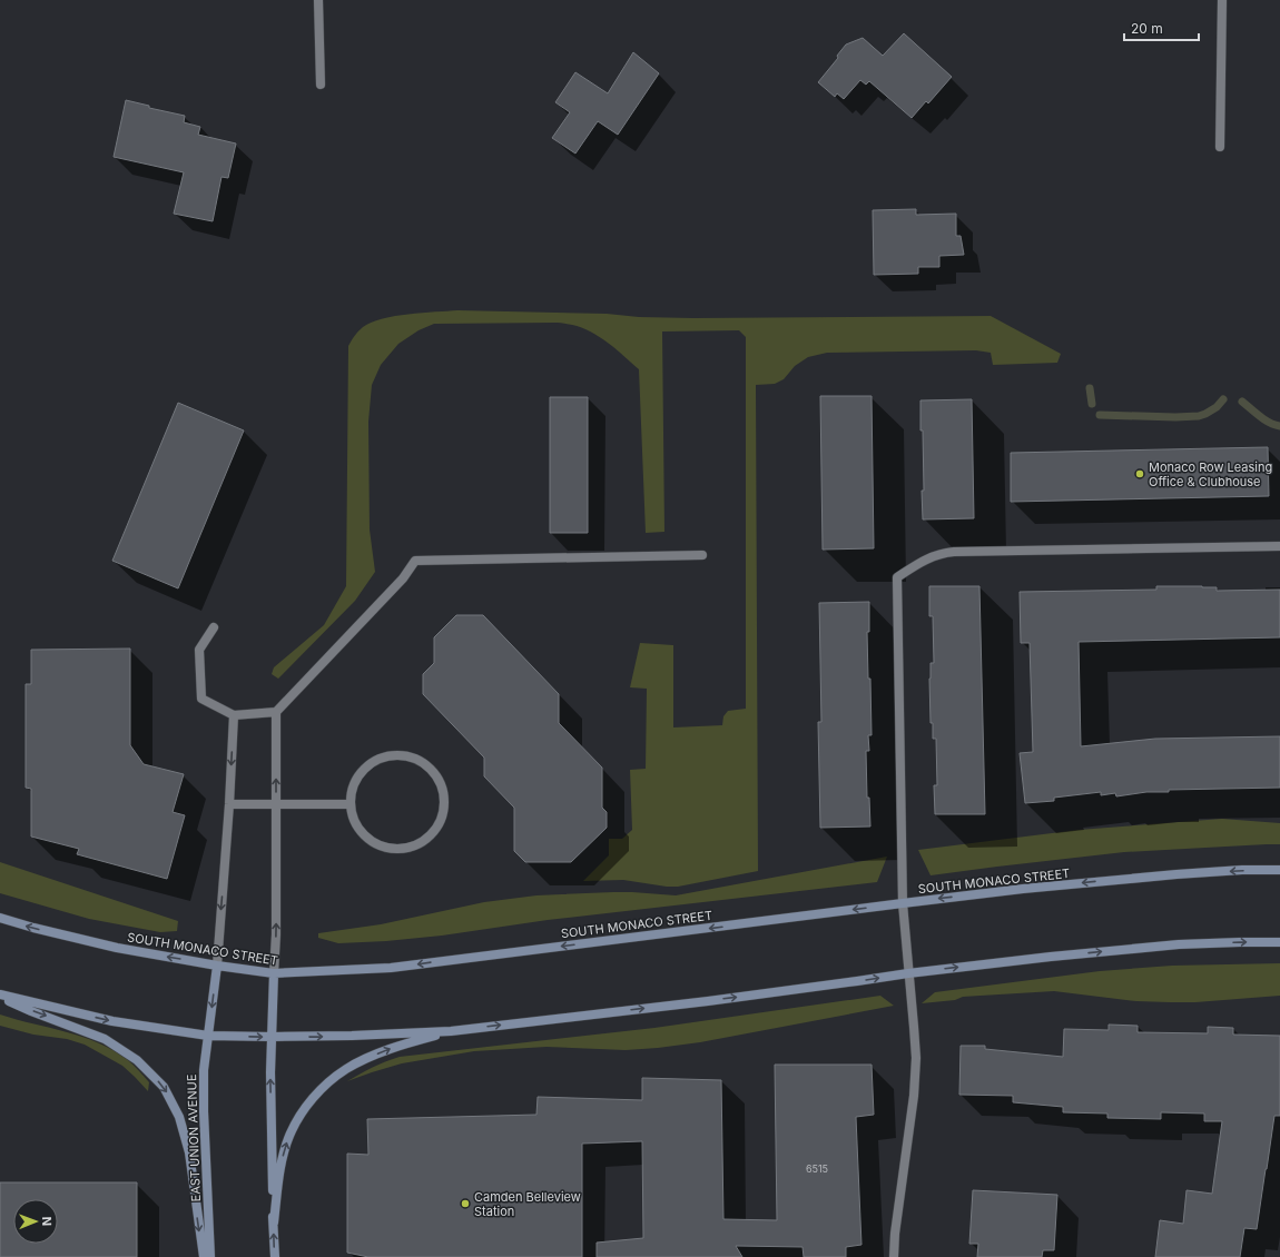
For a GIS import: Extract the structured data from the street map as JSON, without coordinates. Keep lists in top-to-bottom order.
{
  "streets": {
    "main road": ["SOUTH MONACO STREET", "EAST UNION AVENUE"]
  },
  "crossings": [
    ["SOUTH MONACO STREET", "EAST UNION AVENUE"]
  ],
  "places": ["Monaco Row Leasing Office & Clubhouse", "Camden Belleview Station"],
  "house_numbers": ["6515"],
  "scale_bar": "20 m",
  "north": "right"
}
